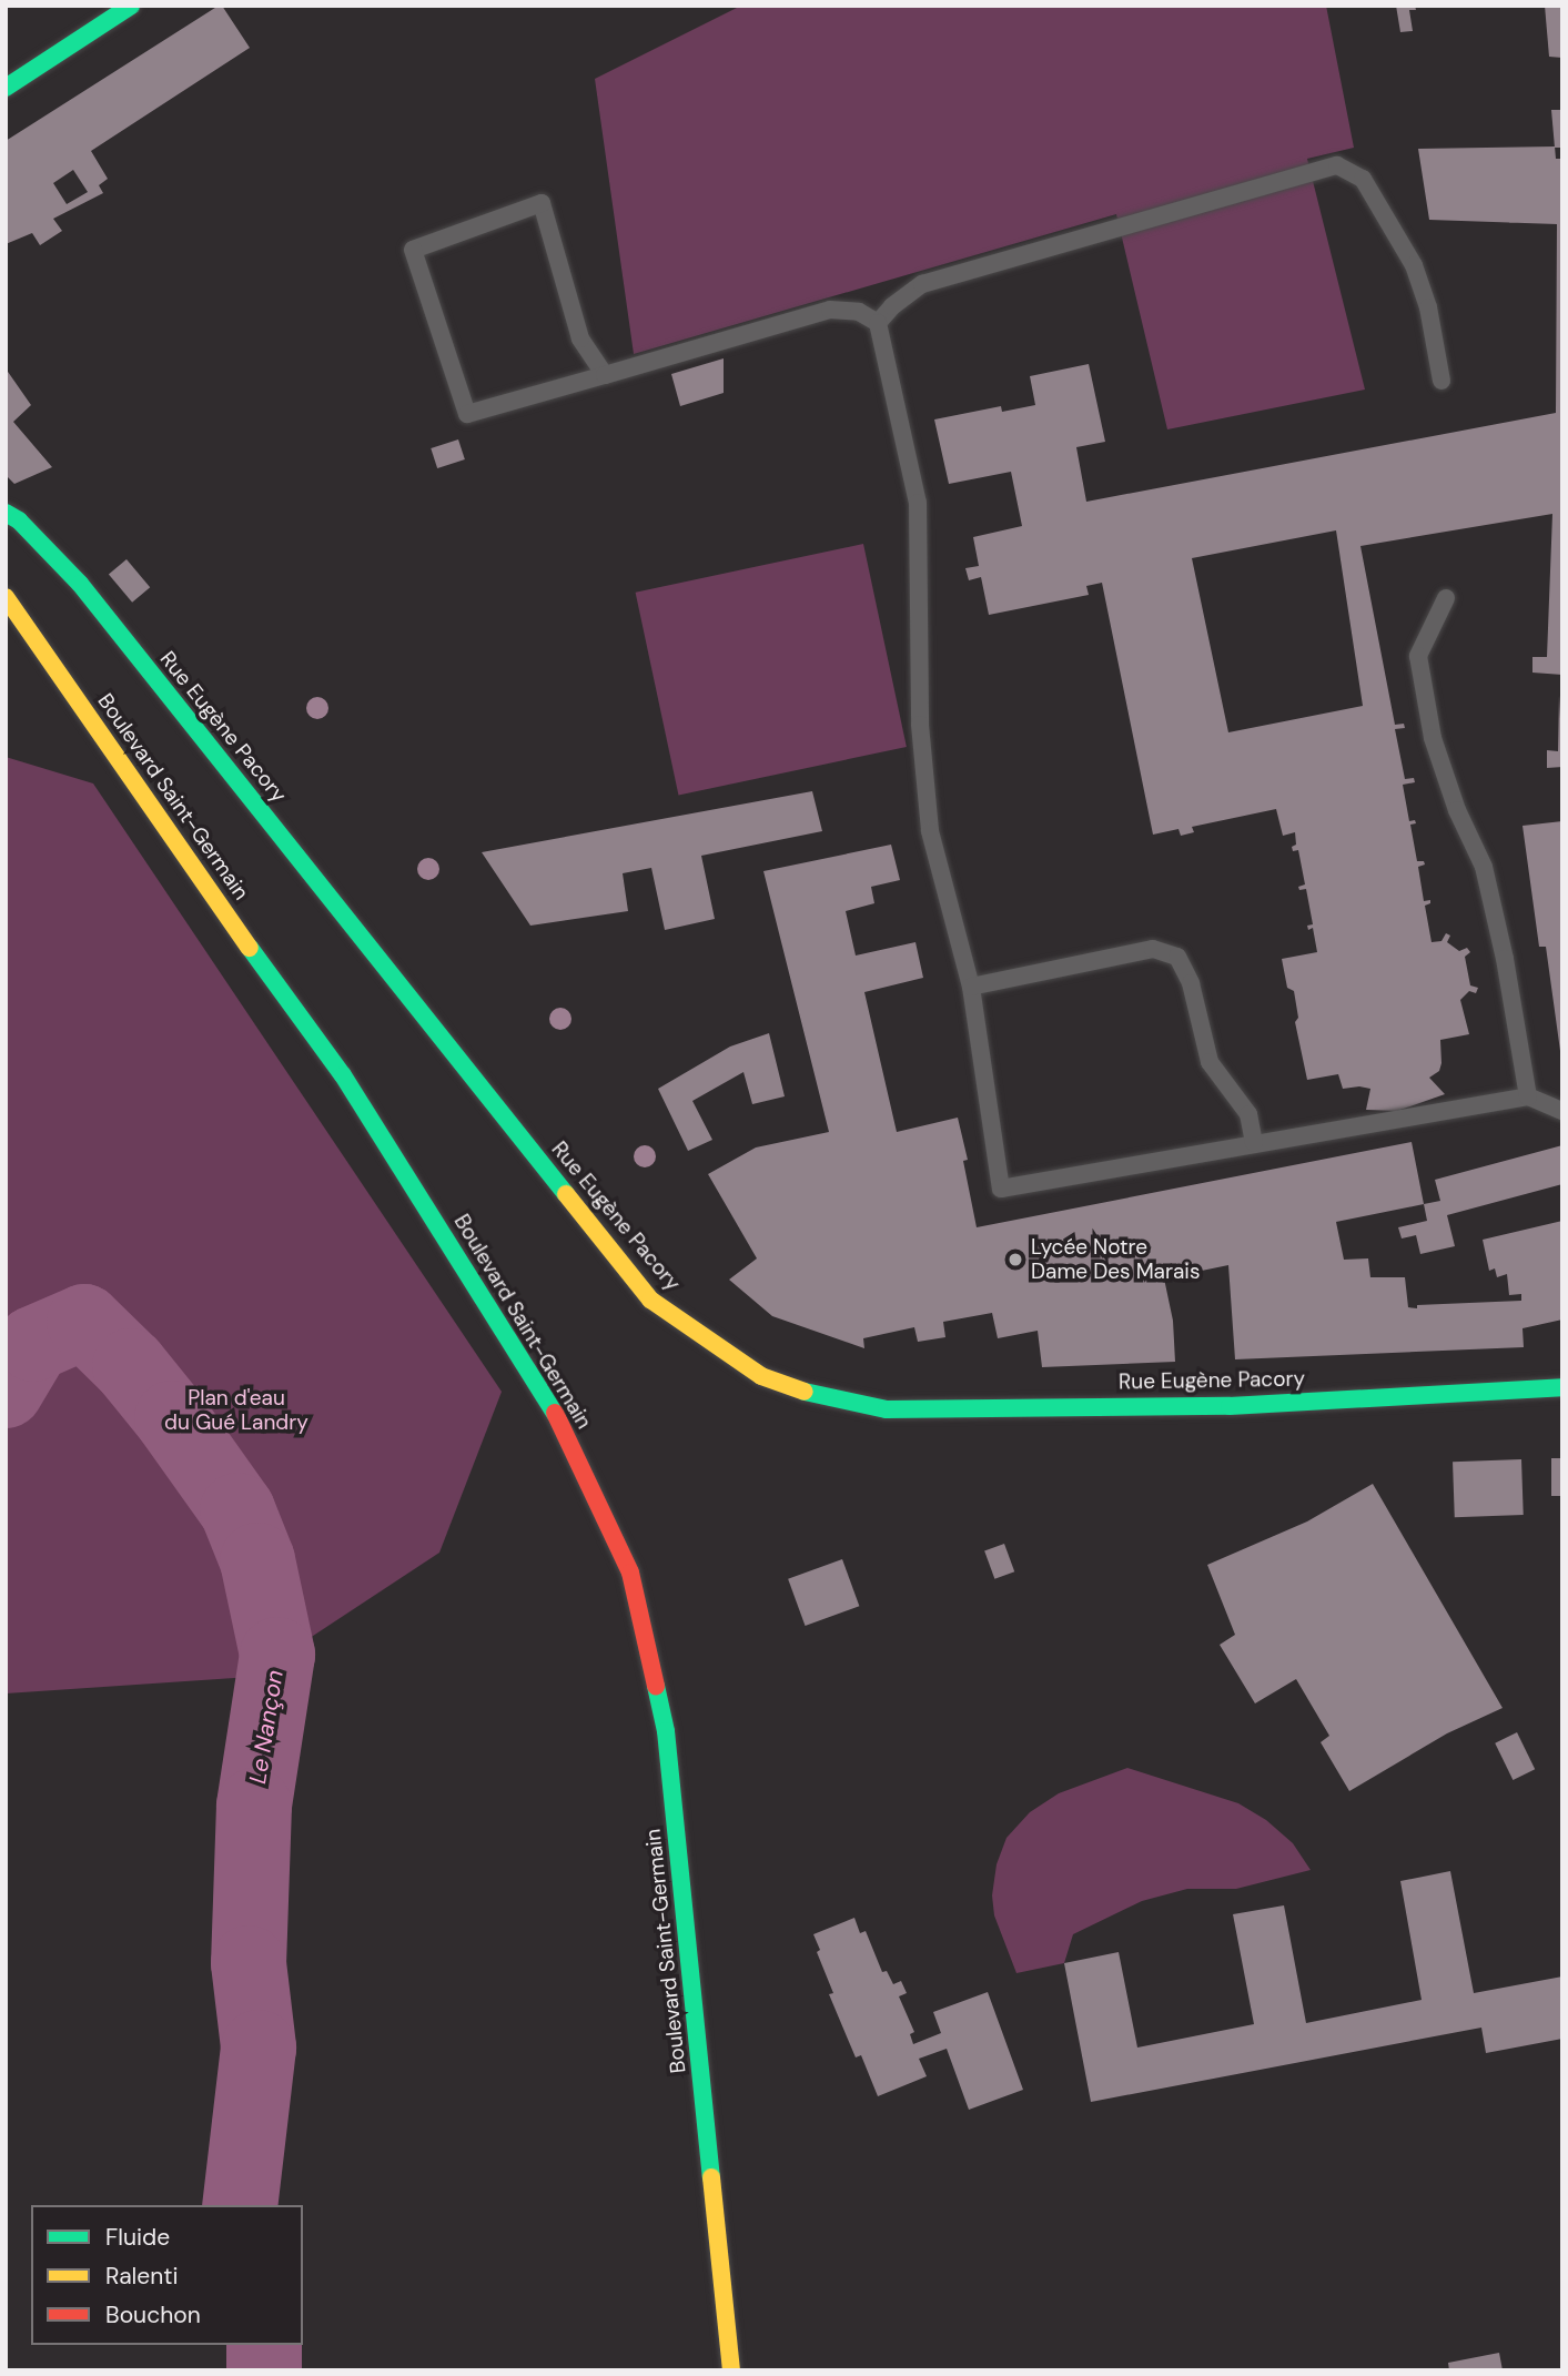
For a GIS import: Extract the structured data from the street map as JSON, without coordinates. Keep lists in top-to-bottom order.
{
  "streets": {
    "main road": ["Rue Eugène Pacory", "Boulevard Saint-Germain"]
  },
  "water": ["Le Nançon"],
  "parks": ["Plan d'eau du Gué Landry"],
  "places": ["Lycée Notre Dame Des Marais"],
  "legend": ["Fluide", "Ralenti", "Bouchon"]
}
